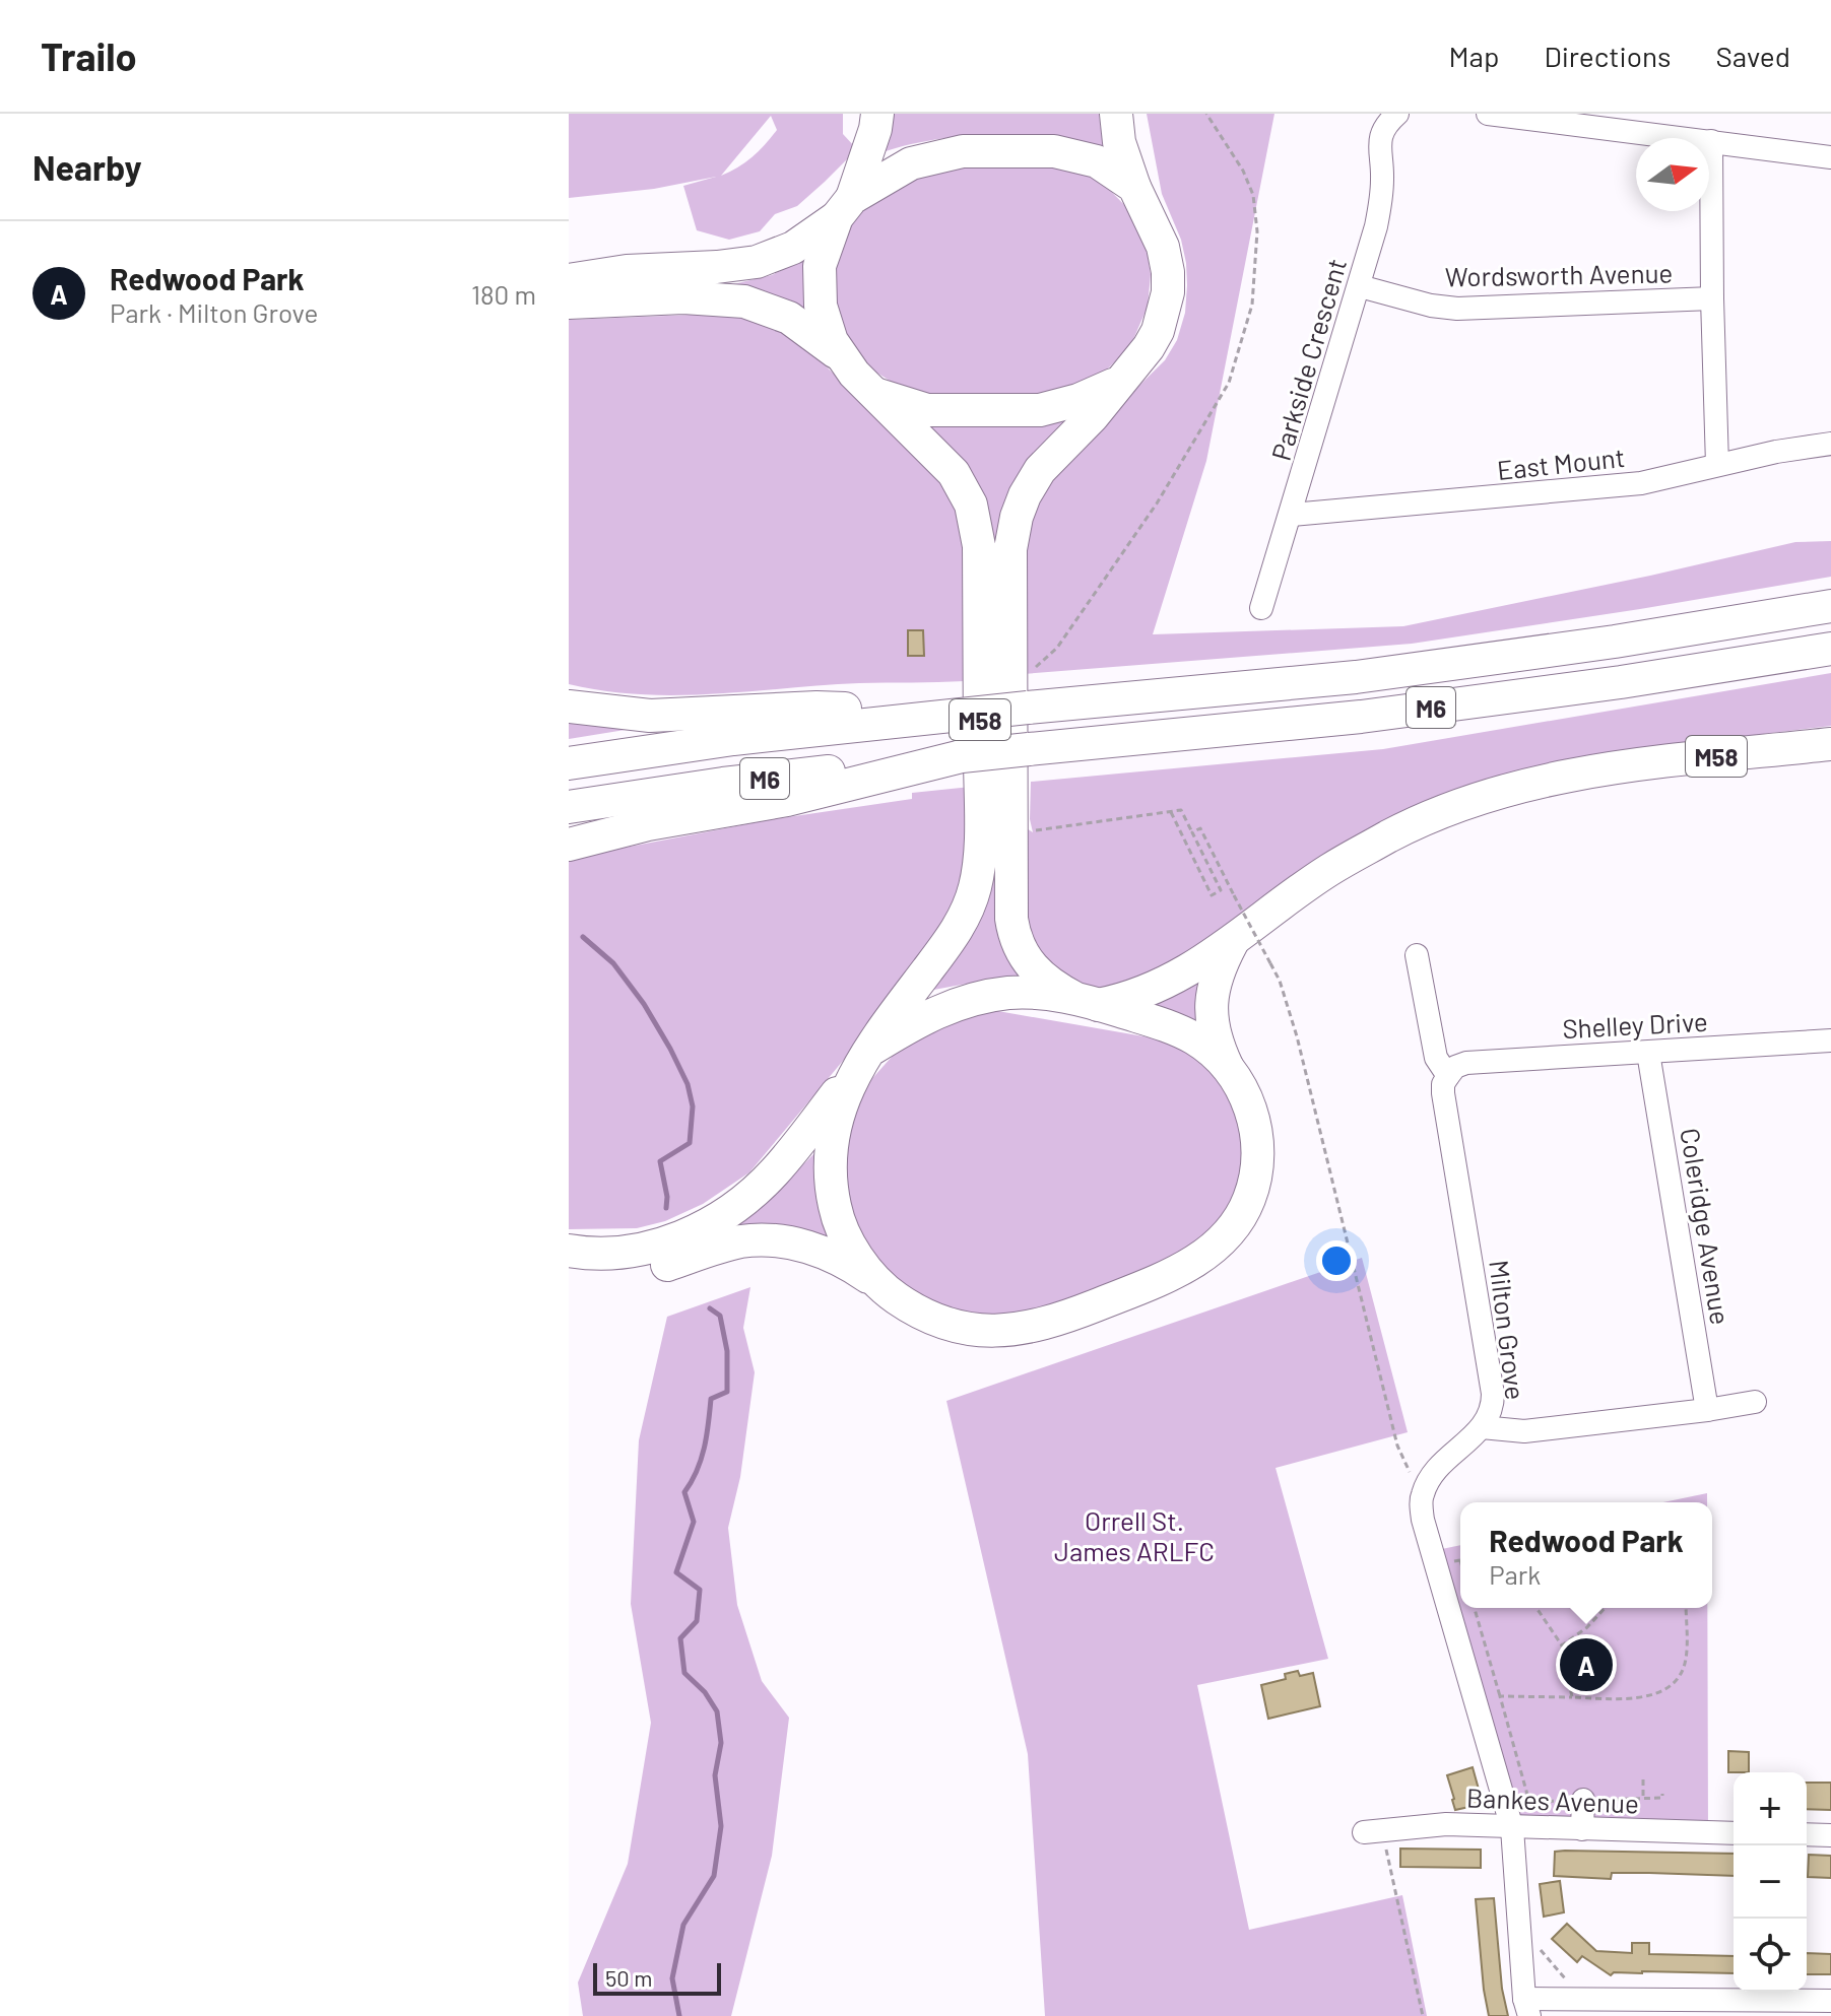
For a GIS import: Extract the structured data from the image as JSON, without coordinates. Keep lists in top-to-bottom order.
{
  "streets": {
    "highway": ["M6", "M58"],
    "street": [
      "Wordsworth Avenue",
      "Parkside Crescent",
      "East Mount",
      "Shelley Drive",
      "Coleridge Avenue",
      "Milton Grove",
      "Bankes Avenue"
    ]
  },
  "crossings": [
    ["Wordsworth Avenue", "Parkside Crescent"],
    ["Parkside Crescent", "East Mount"],
    ["Shelley Drive", "Coleridge Avenue"],
    ["Shelley Drive", "Milton Grove"]
  ],
  "parks": ["Orrell St. James ARLFC"],
  "scale_bar": "50 m",
  "north": "right",
  "page": {
    "header": "Trailo",
    "nav": ["Map", "Directions", "Saved"],
    "heading": "Nearby",
    "list": [
      {
        "mark": "A",
        "name": "Redwood Park",
        "note": "Park · Milton Grove",
        "value": "180 m"
      }
    ],
    "popup": ["Redwood Park", "Park"],
    "pins": "A",
    "map_buttons": ["+", "−"],
    "scale": "50 m"
  }
}
